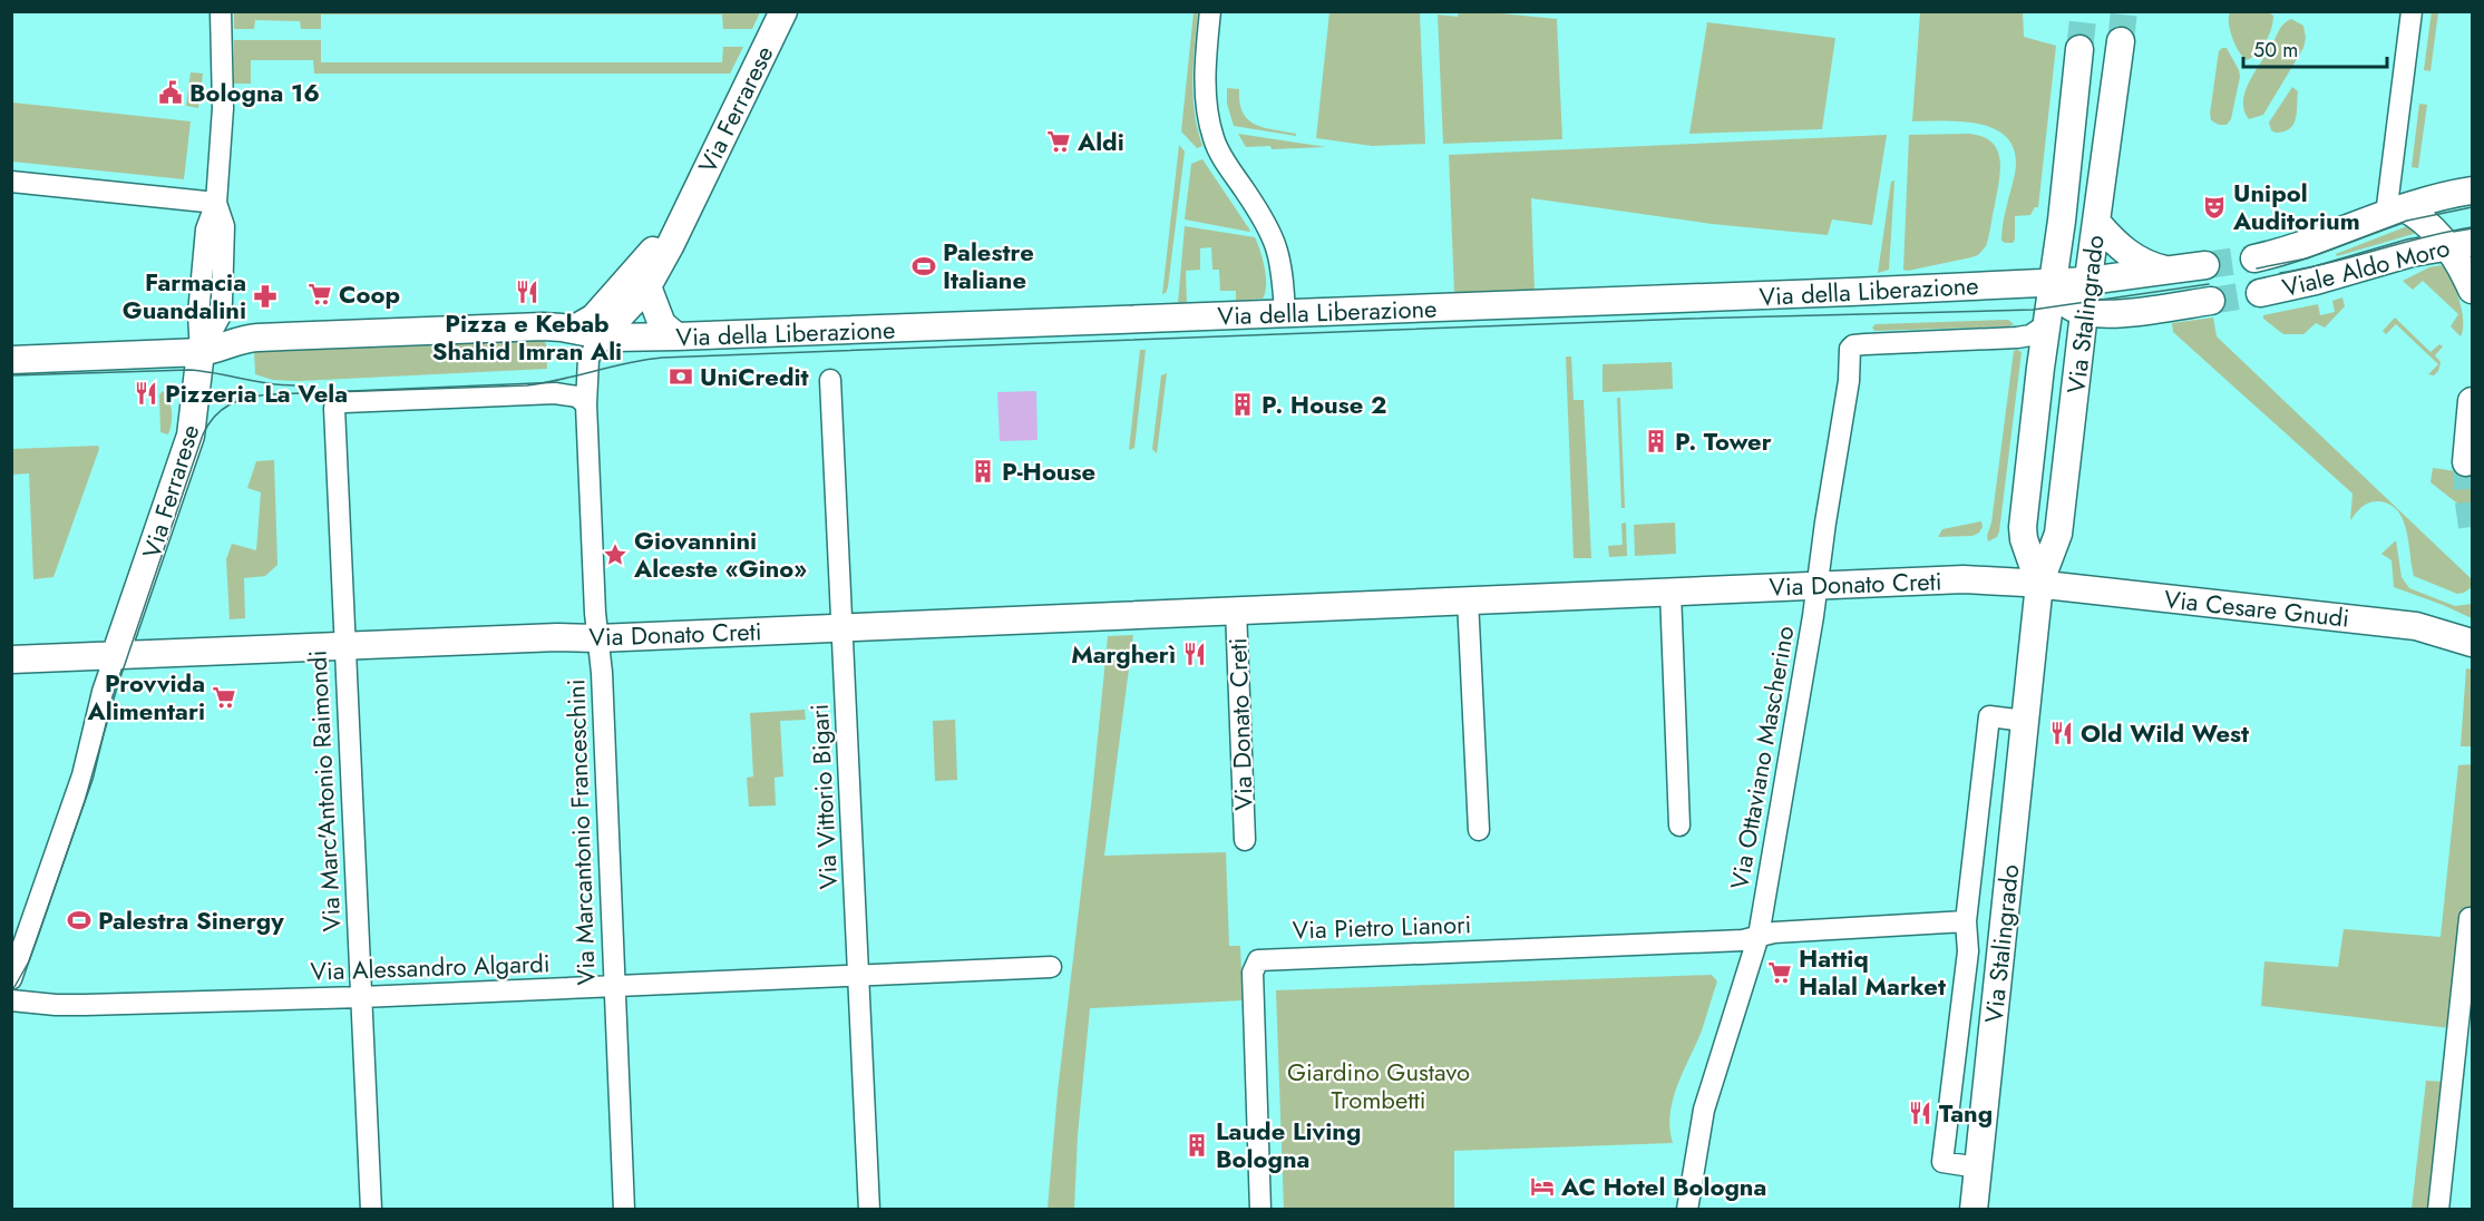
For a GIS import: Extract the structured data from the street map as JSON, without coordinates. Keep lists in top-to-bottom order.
{
  "streets": {
    "main road": [
      "Via Ferrarese",
      "Viale Aldo Moro",
      "Via della Liberazione",
      "Via Stalingrado",
      "Via Donato Creti",
      "Via Cesare Gnudi"
    ],
    "street": [
      "Via Ottaviano Mascherino",
      "Via Marc'Antonio Raimondi",
      "Via Vittorio Bigari",
      "Via Marcantonio Franceschini",
      "Via Pietro Lianori",
      "Via Alessandro Algardi"
    ]
  },
  "crossings": [
    ["Via Ferrarese", "Via della Liberazione"],
    ["Via Ferrarese", "Via Donato Creti"],
    ["Via Ferrarese", "Via Marcantonio Franceschini"],
    ["Via della Liberazione", "Via Stalingrado"],
    ["Via della Liberazione", "Via Marcantonio Franceschini"],
    ["Via Stalingrado", "Via Donato Creti"],
    ["Via Stalingrado", "Via Cesare Gnudi"],
    ["Via Stalingrado", "Via Ottaviano Mascherino"],
    ["Via Stalingrado", "Via Pietro Lianori"],
    ["Via Donato Creti", "Via Cesare Gnudi"],
    ["Via Donato Creti", "Via Ottaviano Mascherino"],
    ["Via Donato Creti", "Via Marc'Antonio Raimondi"],
    ["Via Donato Creti", "Via Vittorio Bigari"],
    ["Via Donato Creti", "Via Marcantonio Franceschini"],
    ["Via Ottaviano Mascherino", "Via Pietro Lianori"],
    ["Via Marc'Antonio Raimondi", "Via Marcantonio Franceschini"],
    ["Via Marc'Antonio Raimondi", "Via Alessandro Algardi"],
    ["Via Vittorio Bigari", "Via Alessandro Algardi"],
    ["Via Marcantonio Franceschini", "Via Alessandro Algardi"]
  ],
  "parks": ["Giardino Gustavo Trombetti"],
  "places": {
    "public building": ["Bologna 16"],
    "supermarket": [
      "Aldi",
      "Coop",
      "Provvida Alimentari",
      "Hattiq Halal Market"
    ],
    "theatre": ["Unipol Auditorium"],
    "sports": ["Palestre Italiane", "Palestra Sinergy"],
    "restaurant": [
      "Pizza e Kebab Shahid Imran Ali",
      "Pizzeria La Vela",
      "Margherì",
      "Old Wild West",
      "Tang"
    ],
    "pharmacy": ["Farmacia Guandalini"],
    "bank": ["UniCredit"],
    "building": [
      "P. House 2",
      "P. Tower",
      "P-House",
      "Laude Living Bologna"
    ],
    "place": ["Giovannini Alceste «Gino»"],
    "hotel": ["AC Hotel Bologna"]
  },
  "scale_bar": "50 m"
}
